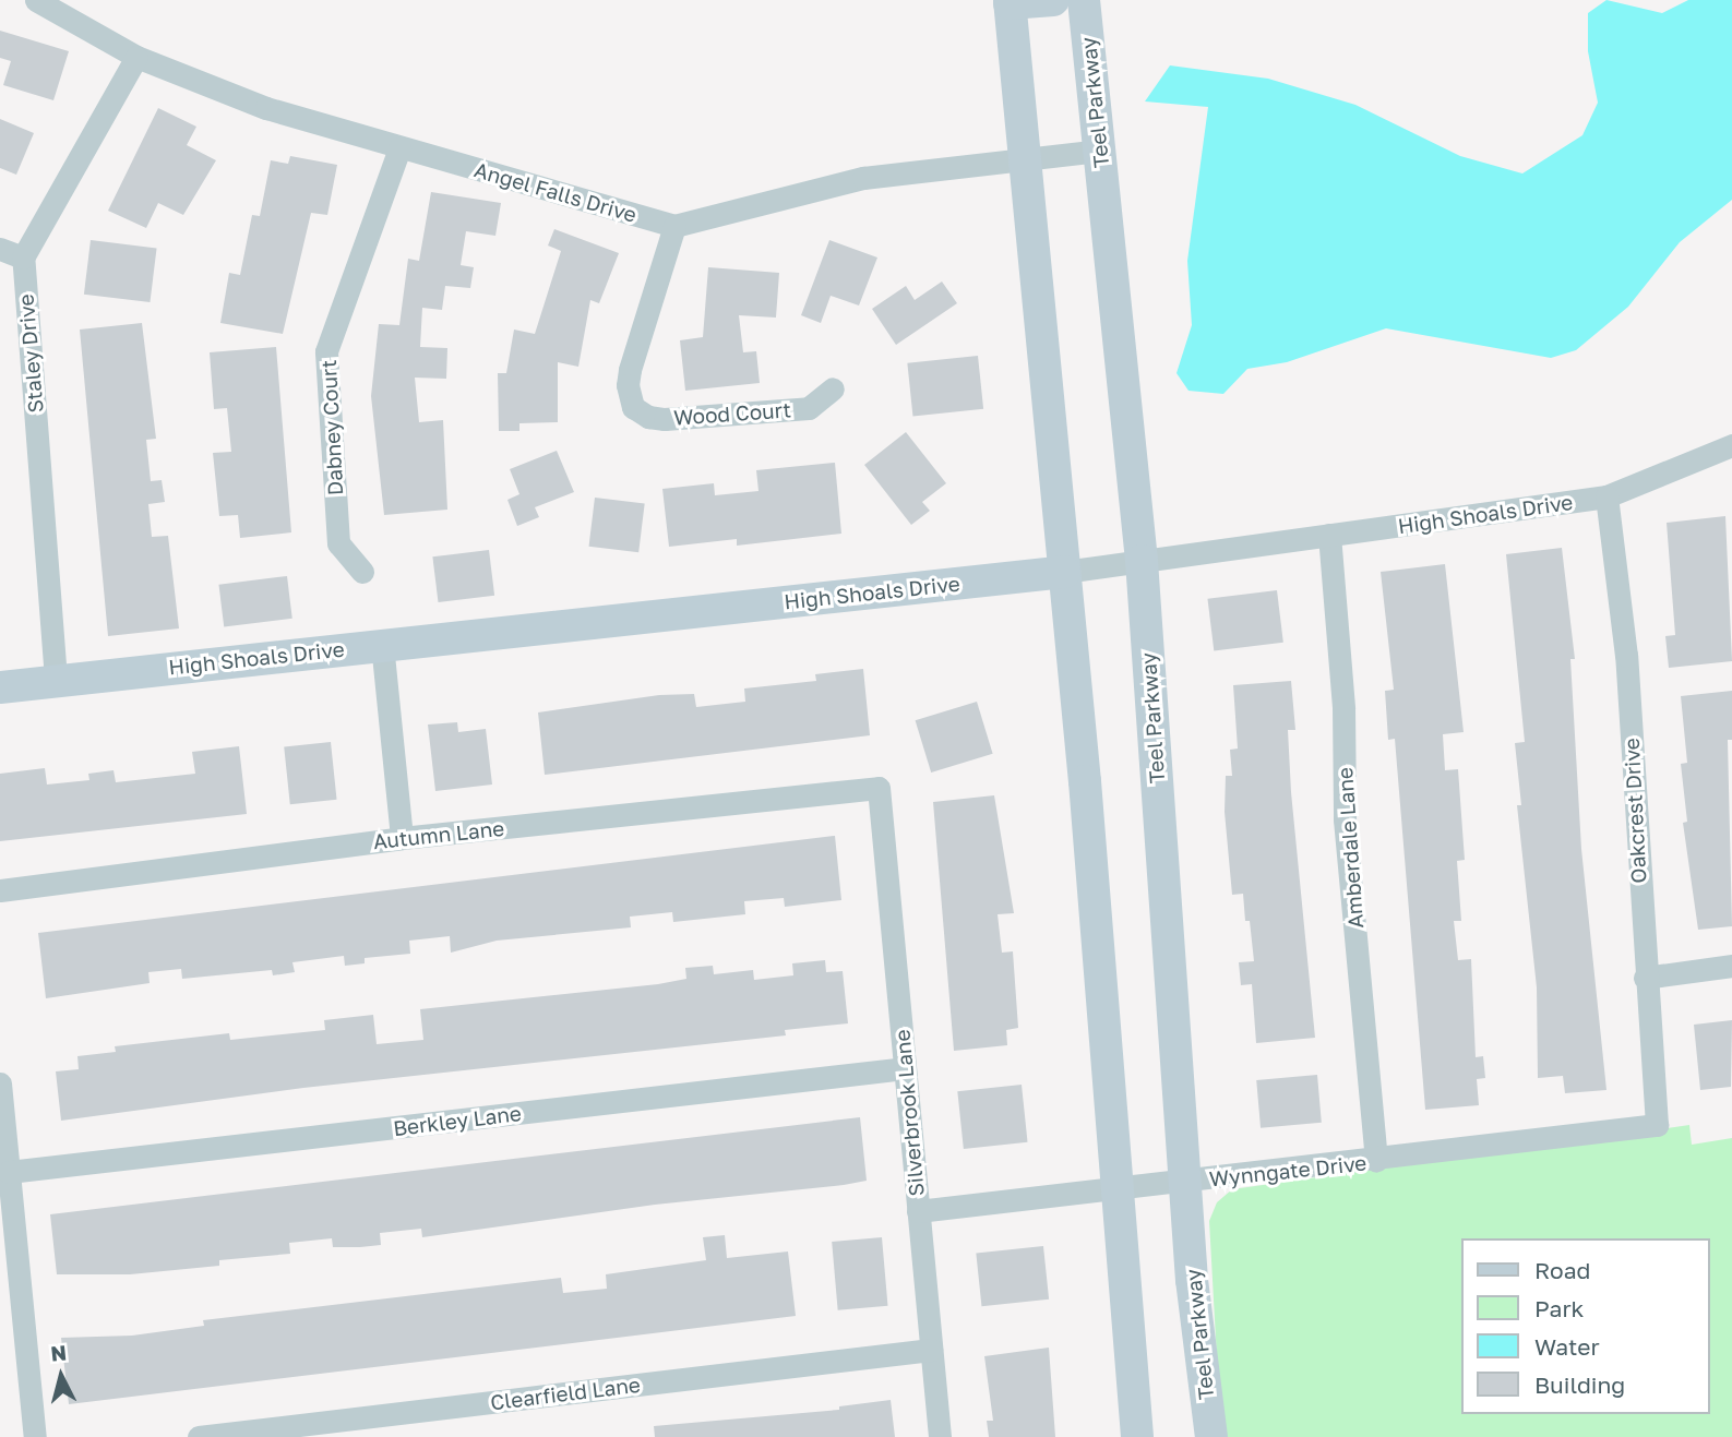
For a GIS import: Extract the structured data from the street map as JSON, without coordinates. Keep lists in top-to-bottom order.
{
  "streets": {
    "main road": ["Teel Parkway", "High Shoals Drive"],
    "street": [
      "Angel Falls Drive",
      "Staley Drive",
      "Wood Court",
      "Dabney Court",
      "Oakcrest Drive",
      "Autumn Lane",
      "Amberdale Lane",
      "Silverbrook Lane",
      "Berkley Lane",
      "Wynngate Drive",
      "Clearfield Lane"
    ]
  },
  "crossings": [
    ["Teel Parkway", "High Shoals Drive"],
    ["Teel Parkway", "Wynngate Drive"],
    ["Angel Falls Drive", "Wood Court"],
    ["Angel Falls Drive", "Dabney Court"],
    ["Staley Drive", "High Shoals Drive"],
    ["High Shoals Drive", "Oakcrest Drive"],
    ["High Shoals Drive", "Amberdale Lane"],
    ["Oakcrest Drive", "Wynngate Drive"],
    ["Autumn Lane", "Silverbrook Lane"],
    ["Amberdale Lane", "Wynngate Drive"],
    ["Silverbrook Lane", "Berkley Lane"],
    ["Silverbrook Lane", "Wynngate Drive"],
    ["Silverbrook Lane", "Clearfield Lane"]
  ],
  "legend": [
    "Road",
    "Park",
    "Water",
    "Building"
  ],
  "north": "top"
}
